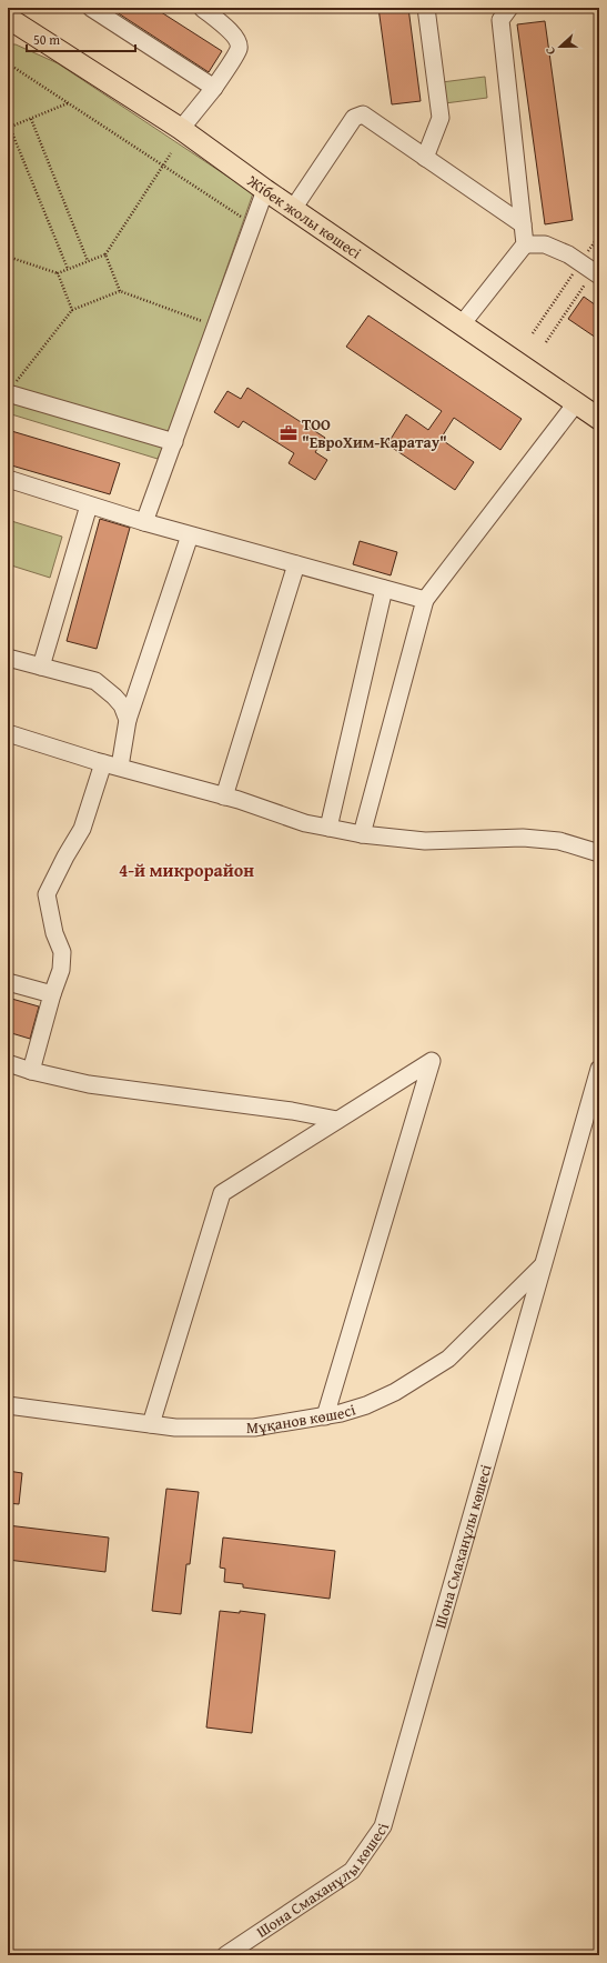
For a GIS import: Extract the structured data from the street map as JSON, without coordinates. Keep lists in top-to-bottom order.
{
  "streets": {
    "main road": ["Жібек жолы көшесі"],
    "street": ["Мұқанов көшесі", "Шона Смаханұлы көшесі"]
  },
  "crossings": [
    ["Мұқанов көшесі", "Шона Смаханұлы көшесі"]
  ],
  "districts": ["4-й микрорайон"],
  "places": {
    "office": ["ТОО \"ЕвроХим-Каратау\""]
  },
  "scale_bar": "50 m",
  "north": "left"
}
